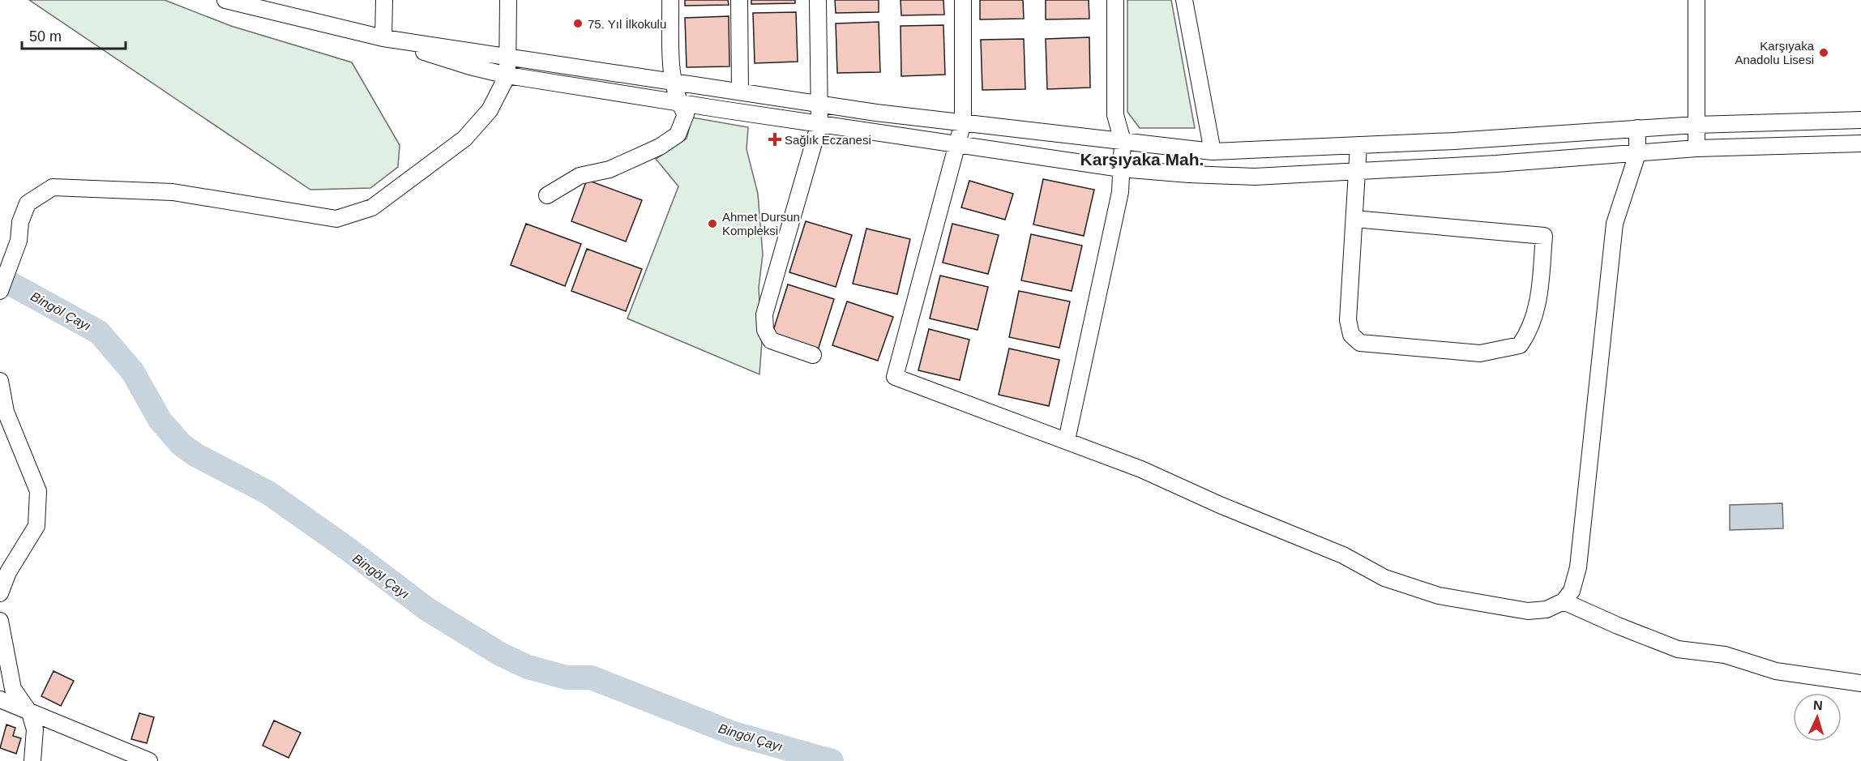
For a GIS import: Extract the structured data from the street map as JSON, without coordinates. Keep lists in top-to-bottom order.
{
  "districts": ["Karşıyaka Mah."],
  "water": ["Bingöl Çayı"],
  "places": {
    "other": ["75. Yıl İlkokulu", "Karşıyaka Anadolu Lisesi", "Ahmet Dursun Kompleksi"],
    "health": ["Sağlık Eczanesi"]
  },
  "scale_bar": "50 m",
  "north": "top"
}
